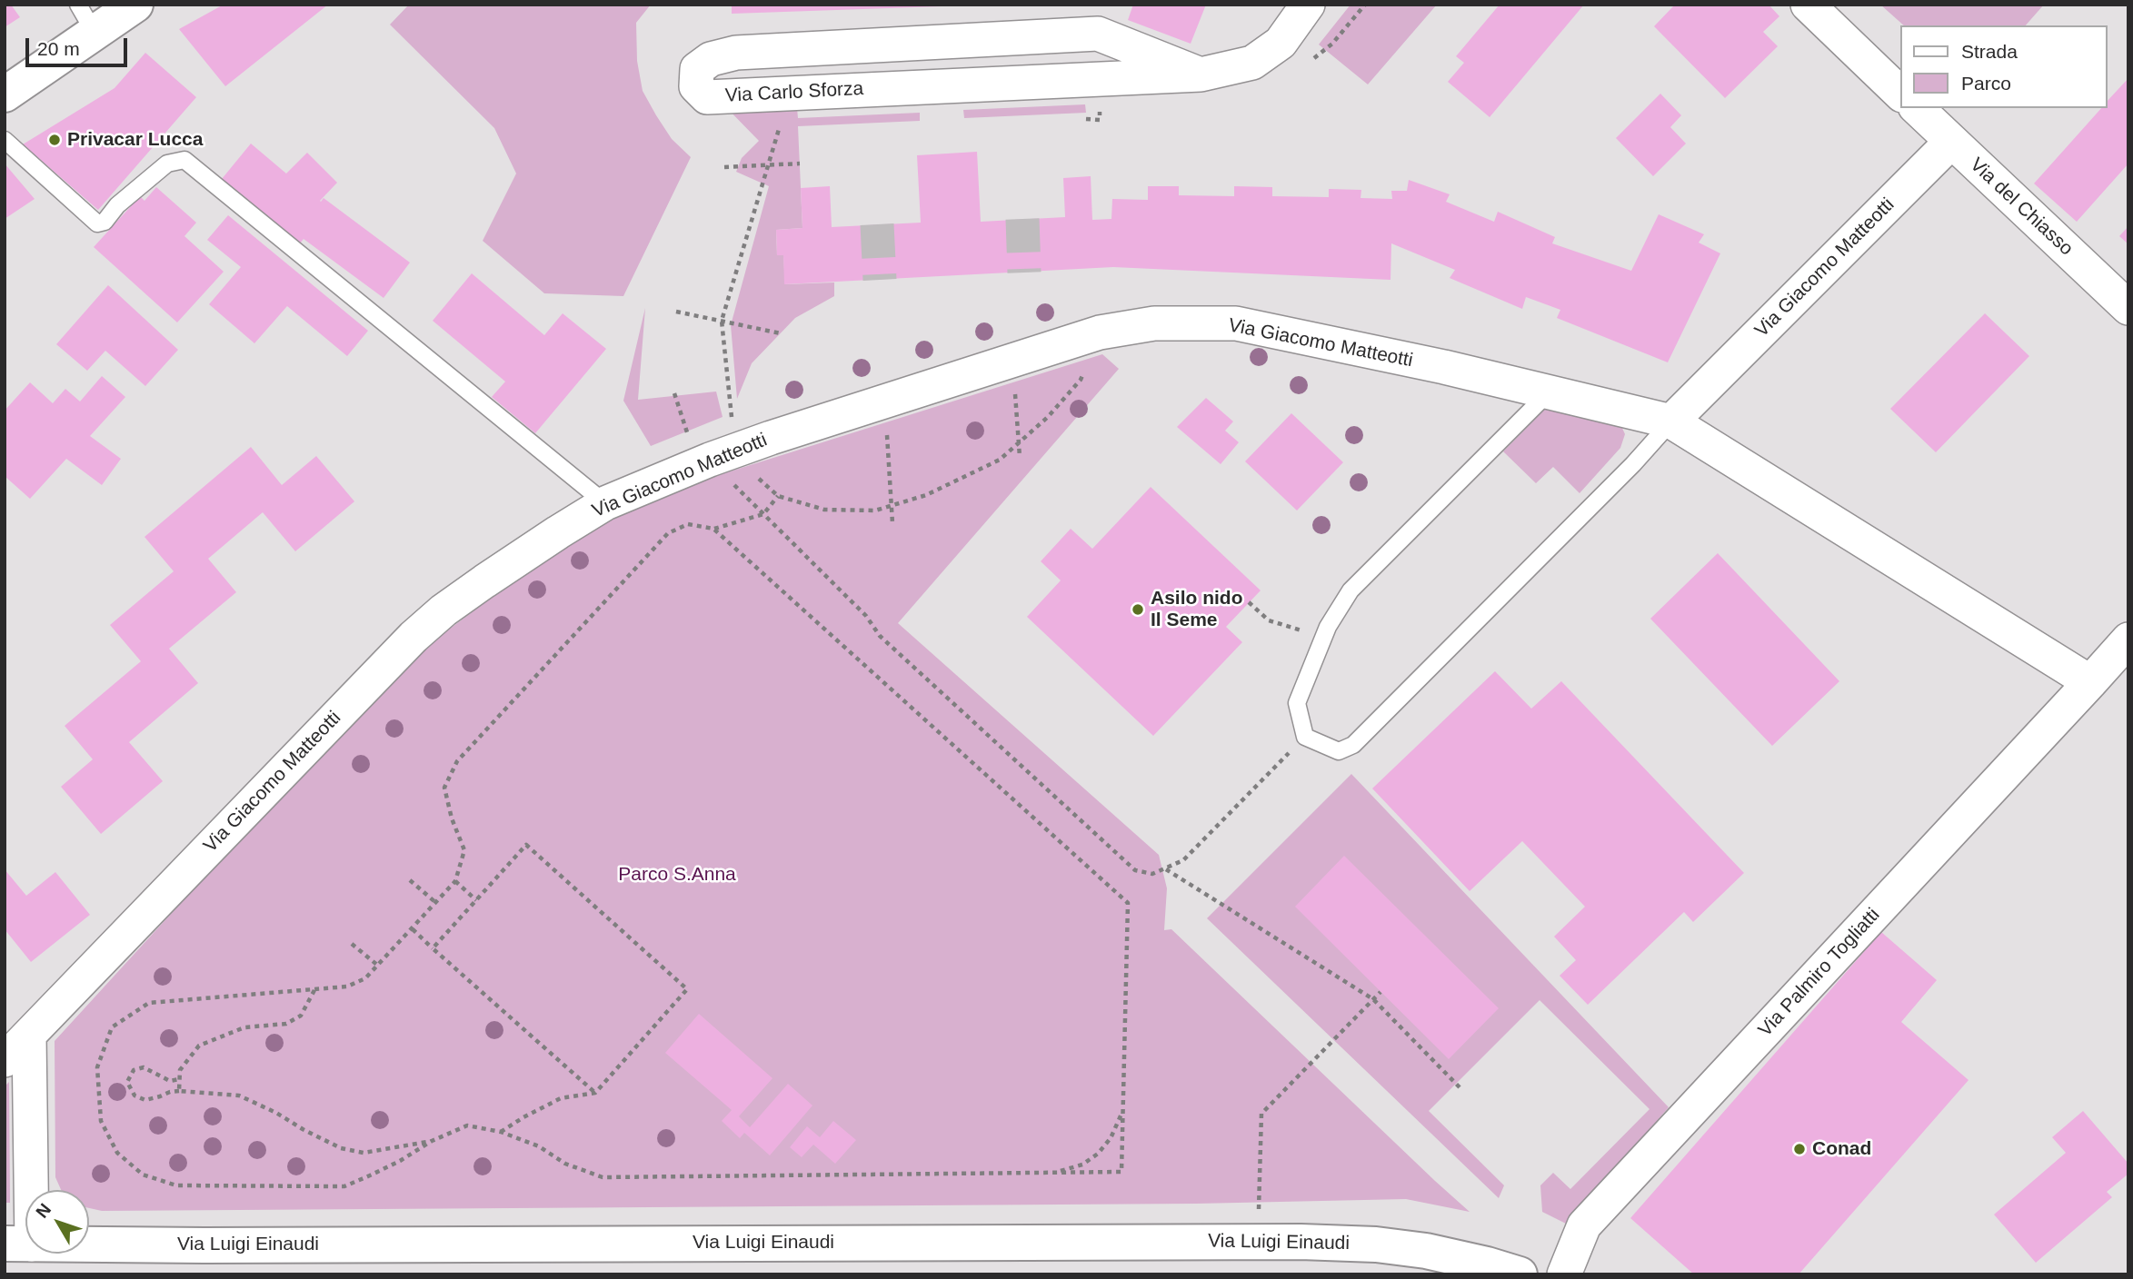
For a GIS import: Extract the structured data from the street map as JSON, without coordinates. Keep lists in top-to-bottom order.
{
  "streets": {
    "main road": ["Via Luigi Einaudi"],
    "street": [
      "Via Carlo Sforza",
      "Via del Chiasso",
      "Via Giacomo Matteotti",
      "Via Palmiro Togliatti"
    ]
  },
  "crossings": [
    ["Via del Chiasso", "Via Giacomo Matteotti"]
  ],
  "parks": ["Parco S.Anna"],
  "places": ["Privacar Lucca", "Asilo nido Il Seme", "Conad"],
  "legend": ["Strada", "Parco"],
  "scale_bar": "20 m",
  "north": "top left"
}
